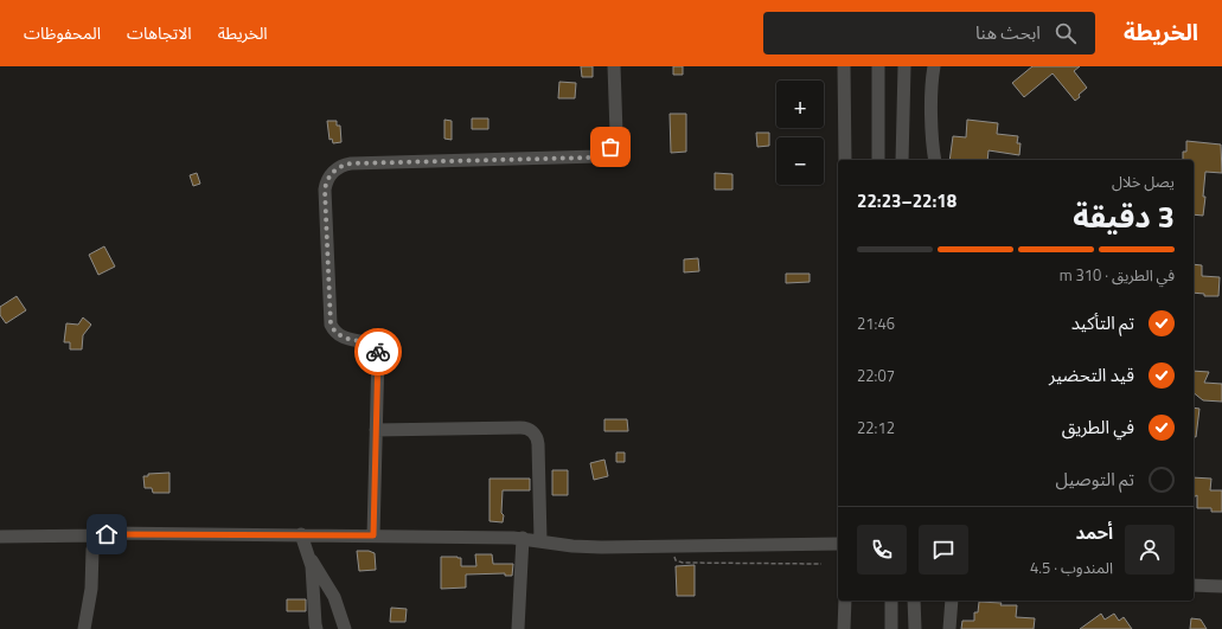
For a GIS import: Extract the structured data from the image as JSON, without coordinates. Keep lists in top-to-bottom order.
{
  "page": {
    "header": "الخريطة",
    "search": "ابحث هنا",
    "nav": ["الخريطة", "الاتجاهات", "المحفوظات"],
    "map_buttons": ["+", "−"],
    "heading": ["3 دقيقة", "يصل خلال", "22:18–22:23"],
    "panel": ["أحمد", "المندوب · 4.5"],
    "bar": "في الطريق · 310 m",
    "list": [
      ["تم التأكيد", "21:46"],
      ["قيد التحضير", "22:07"],
      ["في الطريق", "22:12"],
      "تم التوصيل"
    ]
  }
}
